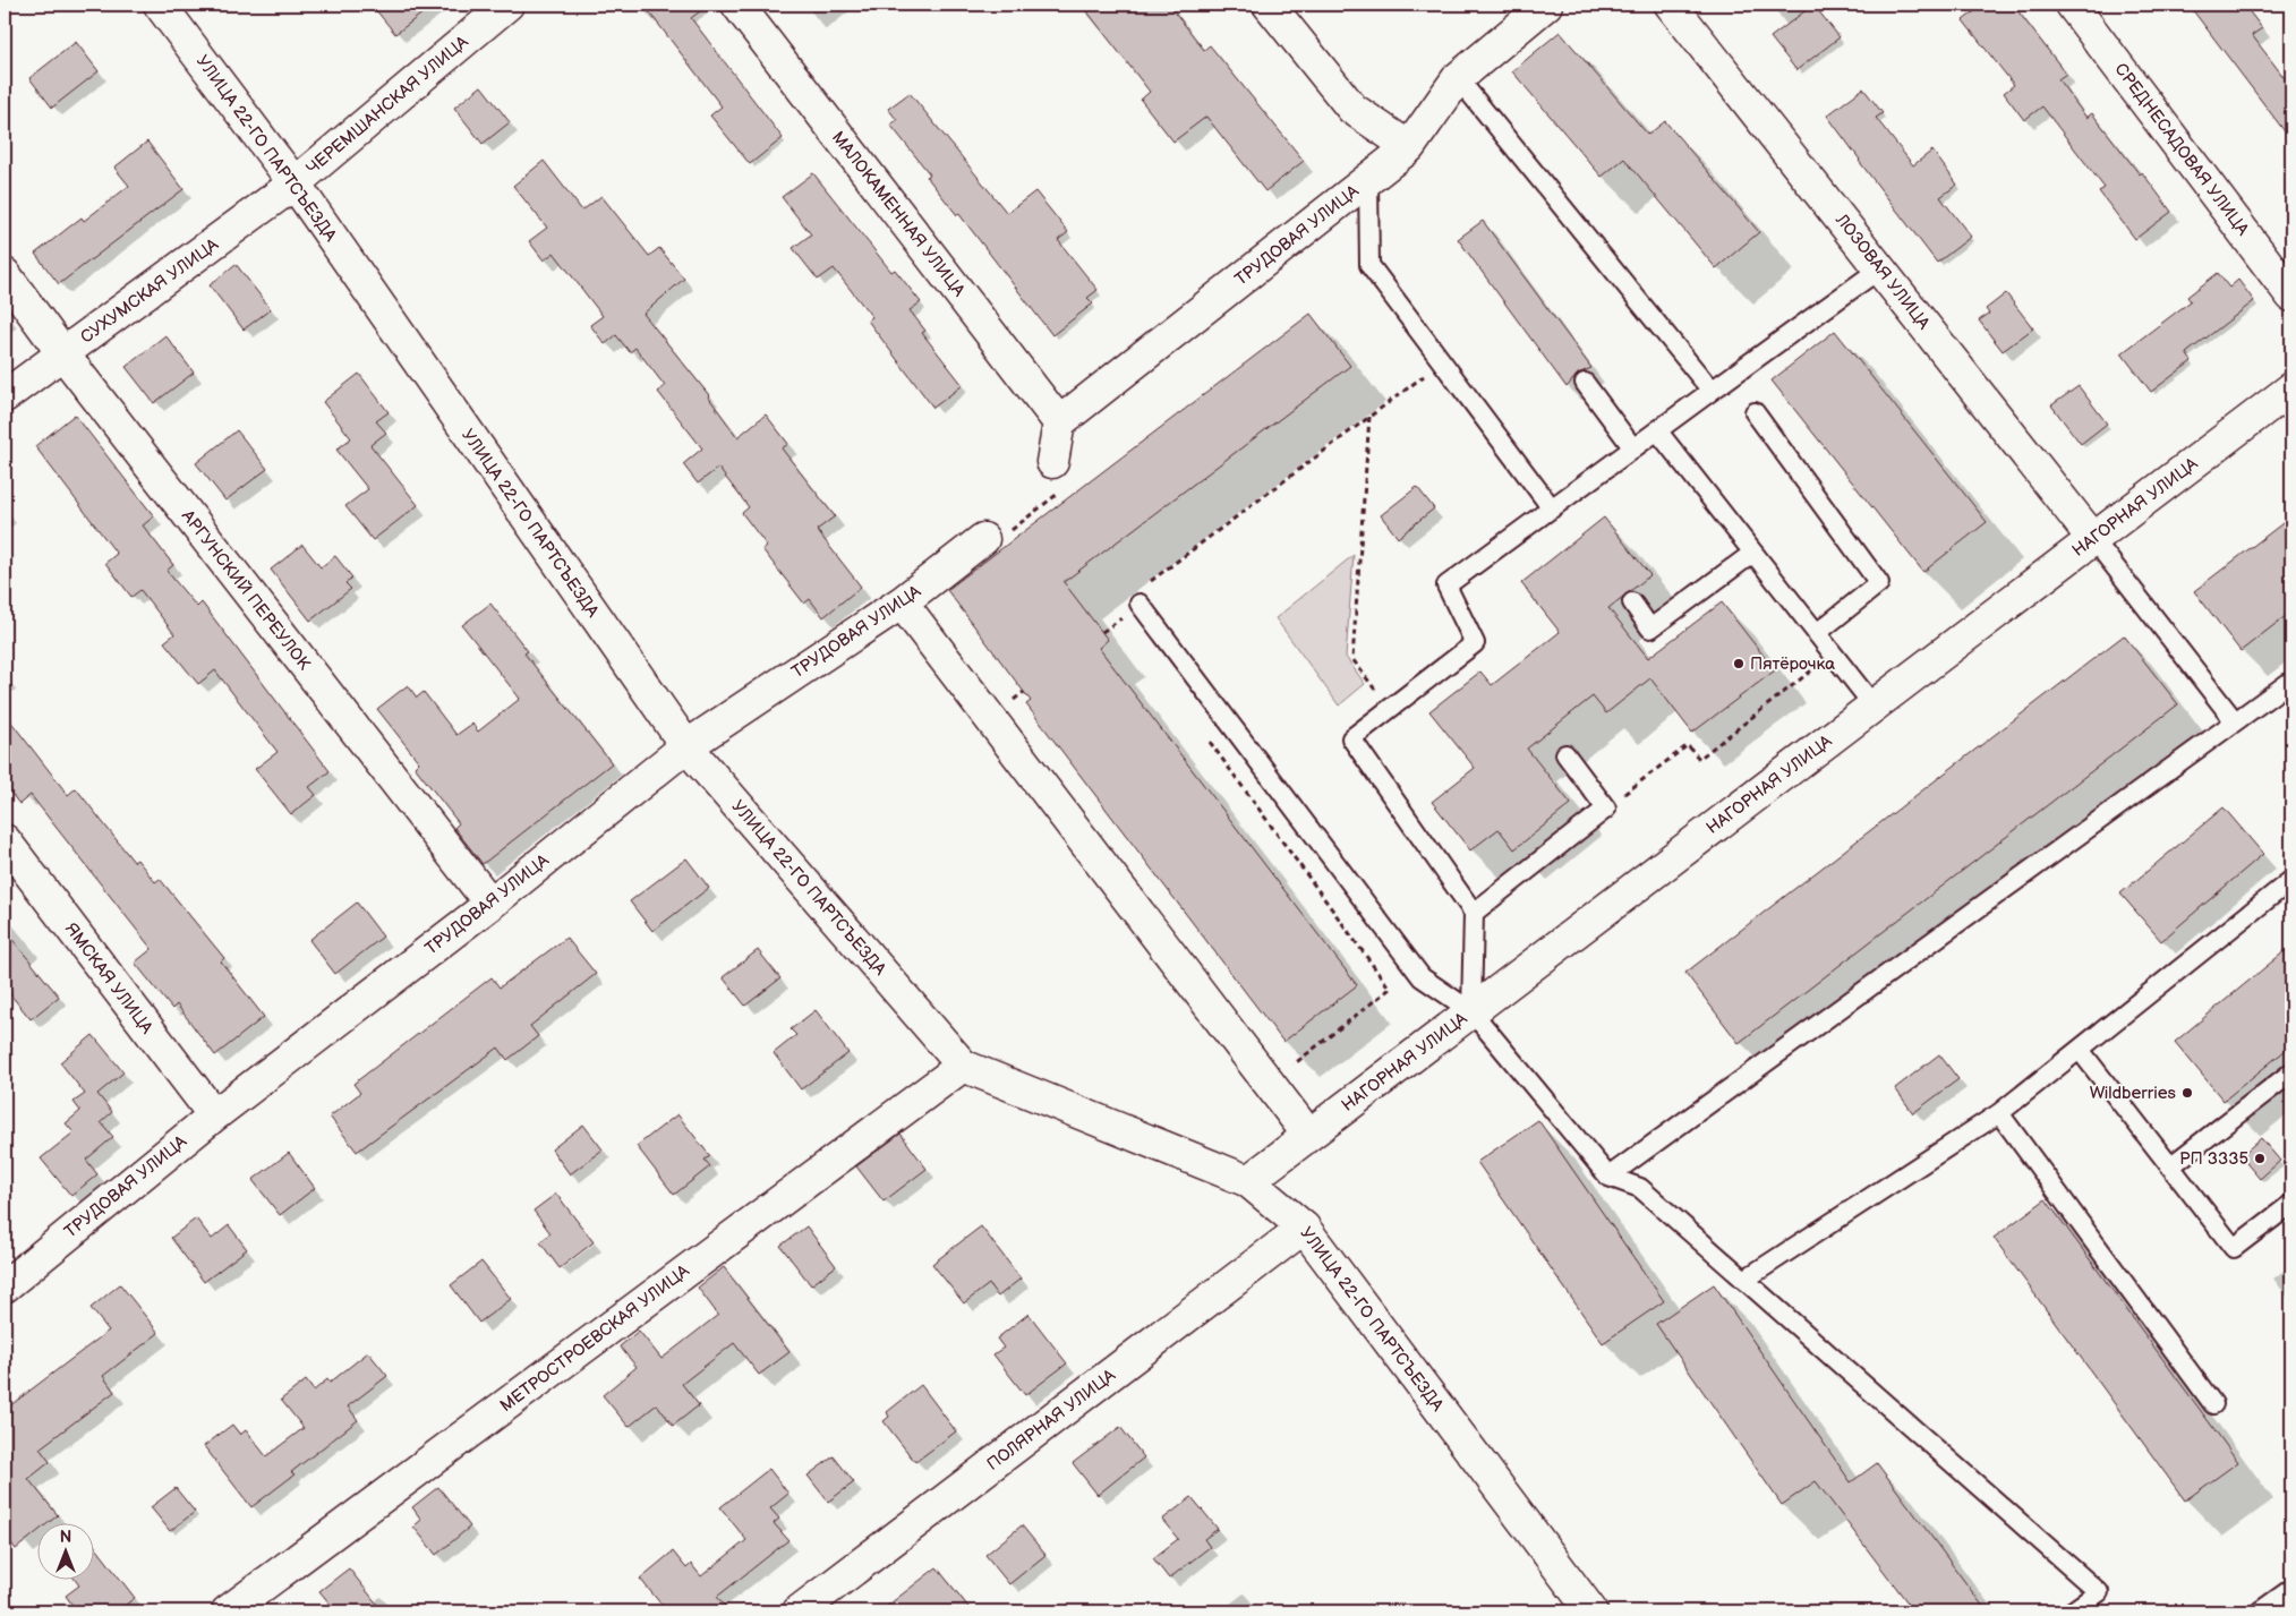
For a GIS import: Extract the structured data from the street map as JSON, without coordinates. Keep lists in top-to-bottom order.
{
  "streets": {
    "street": [
      "ЧЕРЕМШАНСКАЯ УЛИЦА",
      "УЛИЦА 22-ГО ПАРТСЪЕЗДА",
      "СРЕДНЕСАДОВАЯ УЛИЦА",
      "МАЛОКАМЕННАЯ УЛИЦА",
      "ТРУДОВАЯ УЛИЦА",
      "ЛОЗОВАЯ УЛИЦА",
      "СУХУМСКАЯ УЛИЦА",
      "НАГОРНАЯ УЛИЦА",
      "АРГУНСКИЙ ПЕРЕУЛОК",
      "ЯМСКАЯ УЛИЦА",
      "МЕТРОСТРОЕВСКАЯ УЛИЦА",
      "ПОЛЯРНАЯ УЛИЦА"
    ]
  },
  "crossings": [
    ["ЧЕРЕМШАНСКАЯ УЛИЦА", "УЛИЦА 22-ГО ПАРТСЪЕЗДА"],
    ["ЧЕРЕМШАНСКАЯ УЛИЦА", "СУХУМСКАЯ УЛИЦА"],
    ["УЛИЦА 22-ГО ПАРТСЪЕЗДА", "ТРУДОВАЯ УЛИЦА"],
    ["УЛИЦА 22-ГО ПАРТСЪЕЗДА", "СУХУМСКАЯ УЛИЦА"],
    ["УЛИЦА 22-ГО ПАРТСЪЕЗДА", "НАГОРНАЯ УЛИЦА"],
    ["УЛИЦА 22-ГО ПАРТСЪЕЗДА", "МЕТРОСТРОЕВСКАЯ УЛИЦА"],
    ["УЛИЦА 22-ГО ПАРТСЪЕЗДА", "ПОЛЯРНАЯ УЛИЦА"],
    ["МАЛОКАМЕННАЯ УЛИЦА", "ТРУДОВАЯ УЛИЦА"],
    ["ТРУДОВАЯ УЛИЦА", "АРГУНСКИЙ ПЕРЕУЛОК"],
    ["ТРУДОВАЯ УЛИЦА", "ЯМСКАЯ УЛИЦА"],
    ["ЛОЗОВАЯ УЛИЦА", "НАГОРНАЯ УЛИЦА"],
    ["СУХУМСКАЯ УЛИЦА", "АРГУНСКИЙ ПЕРЕУЛОК"]
  ],
  "places": ["Пятёрочка", "Wildberries", "РП 3335"],
  "north": "top"
}
